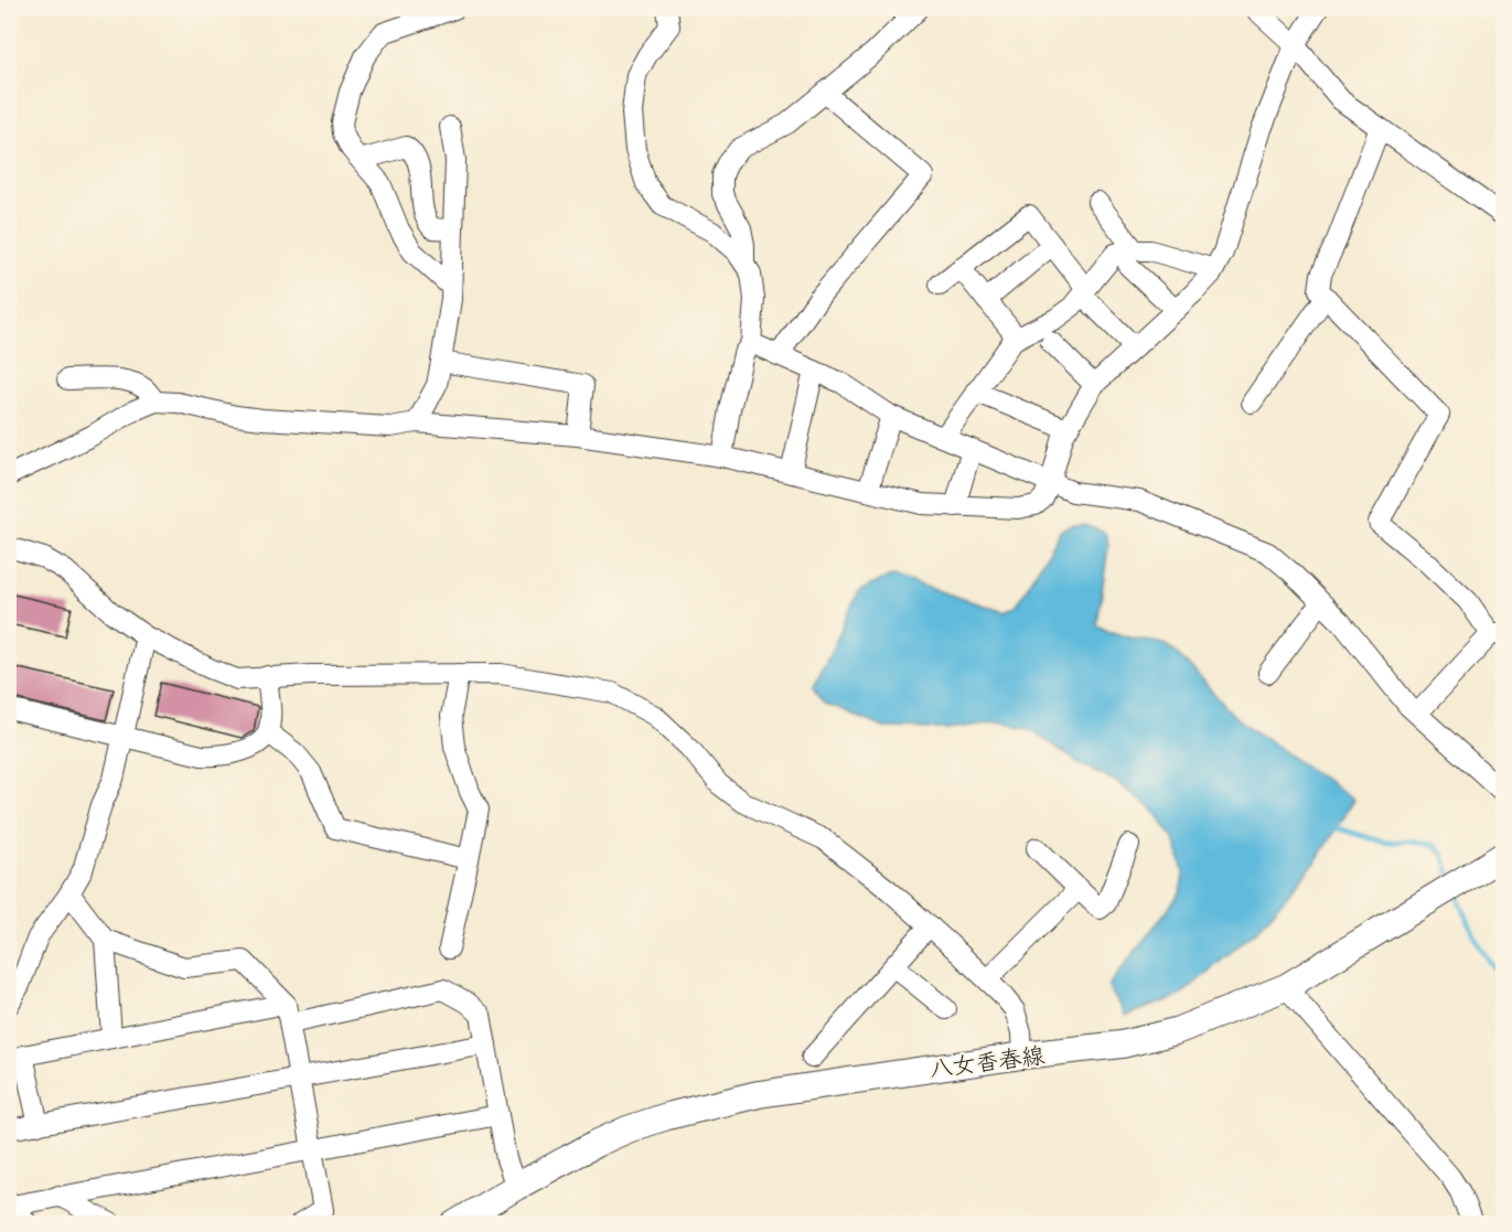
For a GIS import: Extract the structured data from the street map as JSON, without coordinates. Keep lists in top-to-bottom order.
{
  "streets": {
    "main road": ["八女香春線"]
  }
}
